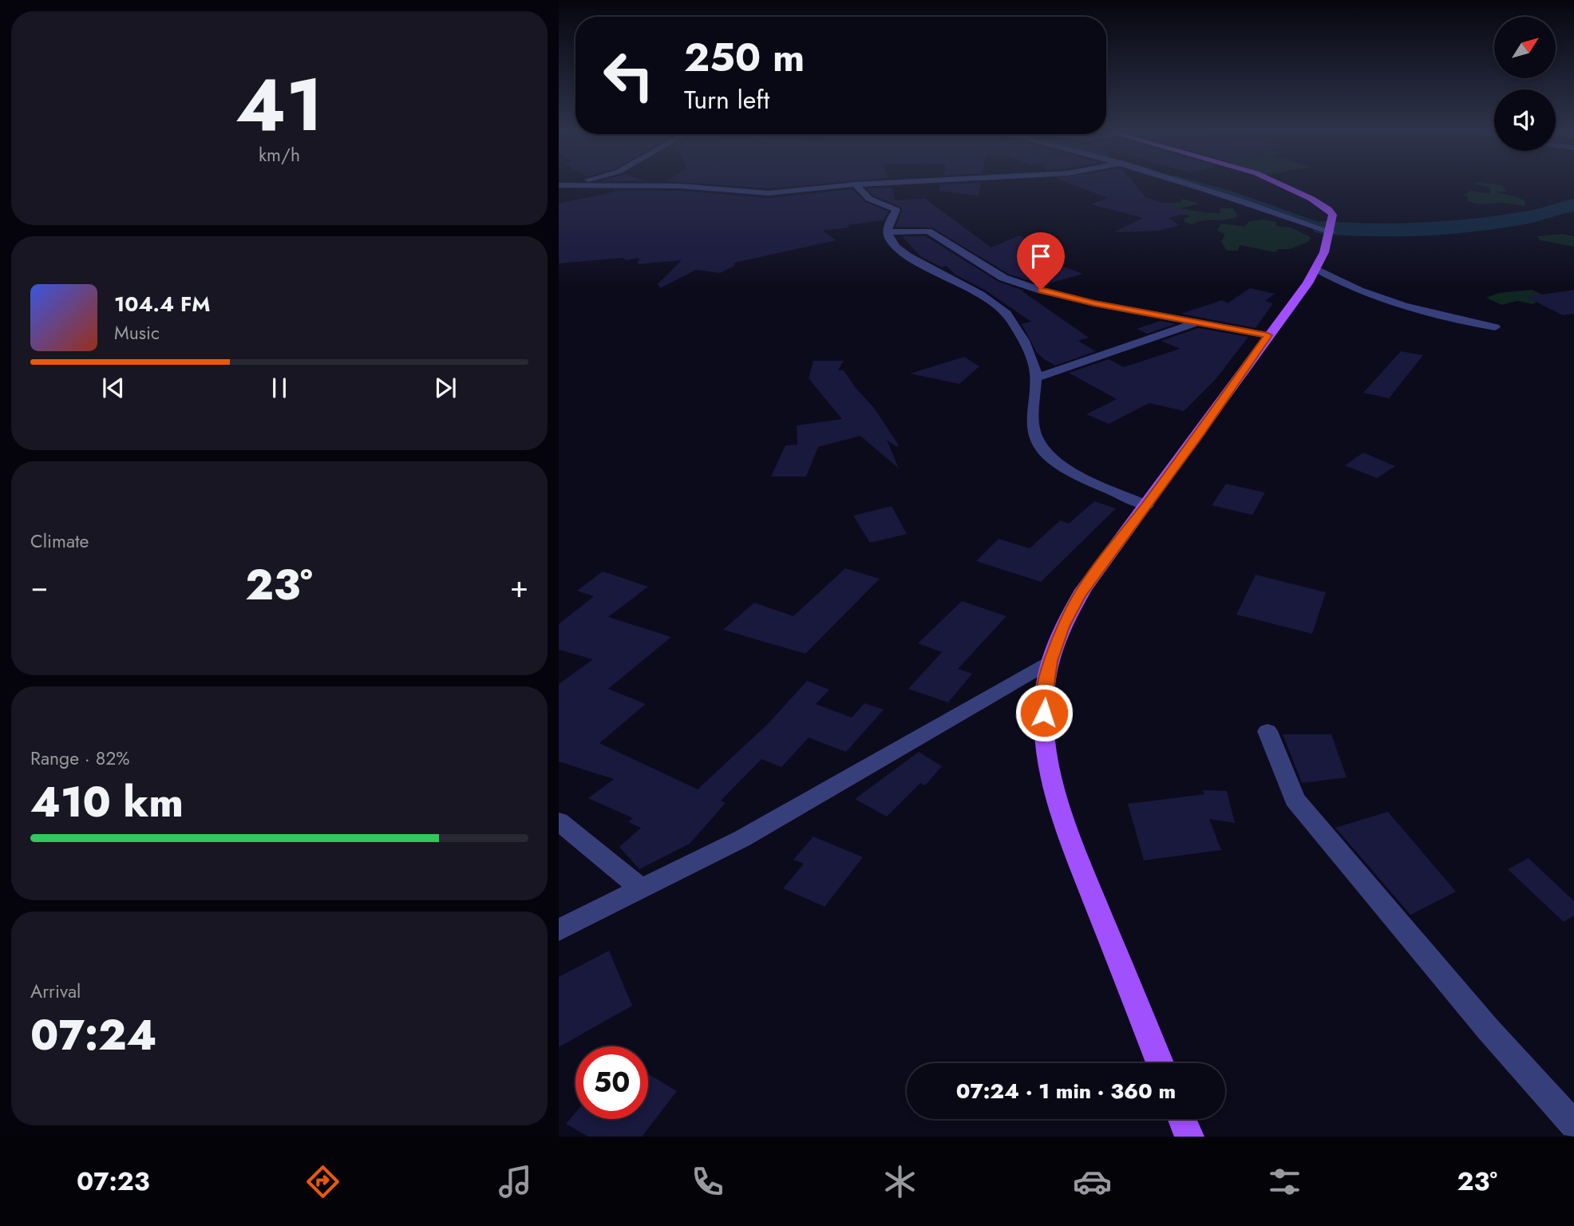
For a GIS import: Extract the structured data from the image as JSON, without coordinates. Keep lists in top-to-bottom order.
{
  "north": "top right",
  "page": {
    "tile": [
      ["41", "km/h"],
      "Climate",
      ["Range · 82%", "410 km"],
      ["Arrival", "07:24"]
    ],
    "turn": ["250 m", "Turn left"],
    "song": ["104.4 FM", "Music"],
    "heat": ["−", "23°", "+"],
    "limit": "50",
    "trip": "07:24 · 1 min · 360 m",
    "tabs": ["07:23", "23°"]
  }
}
